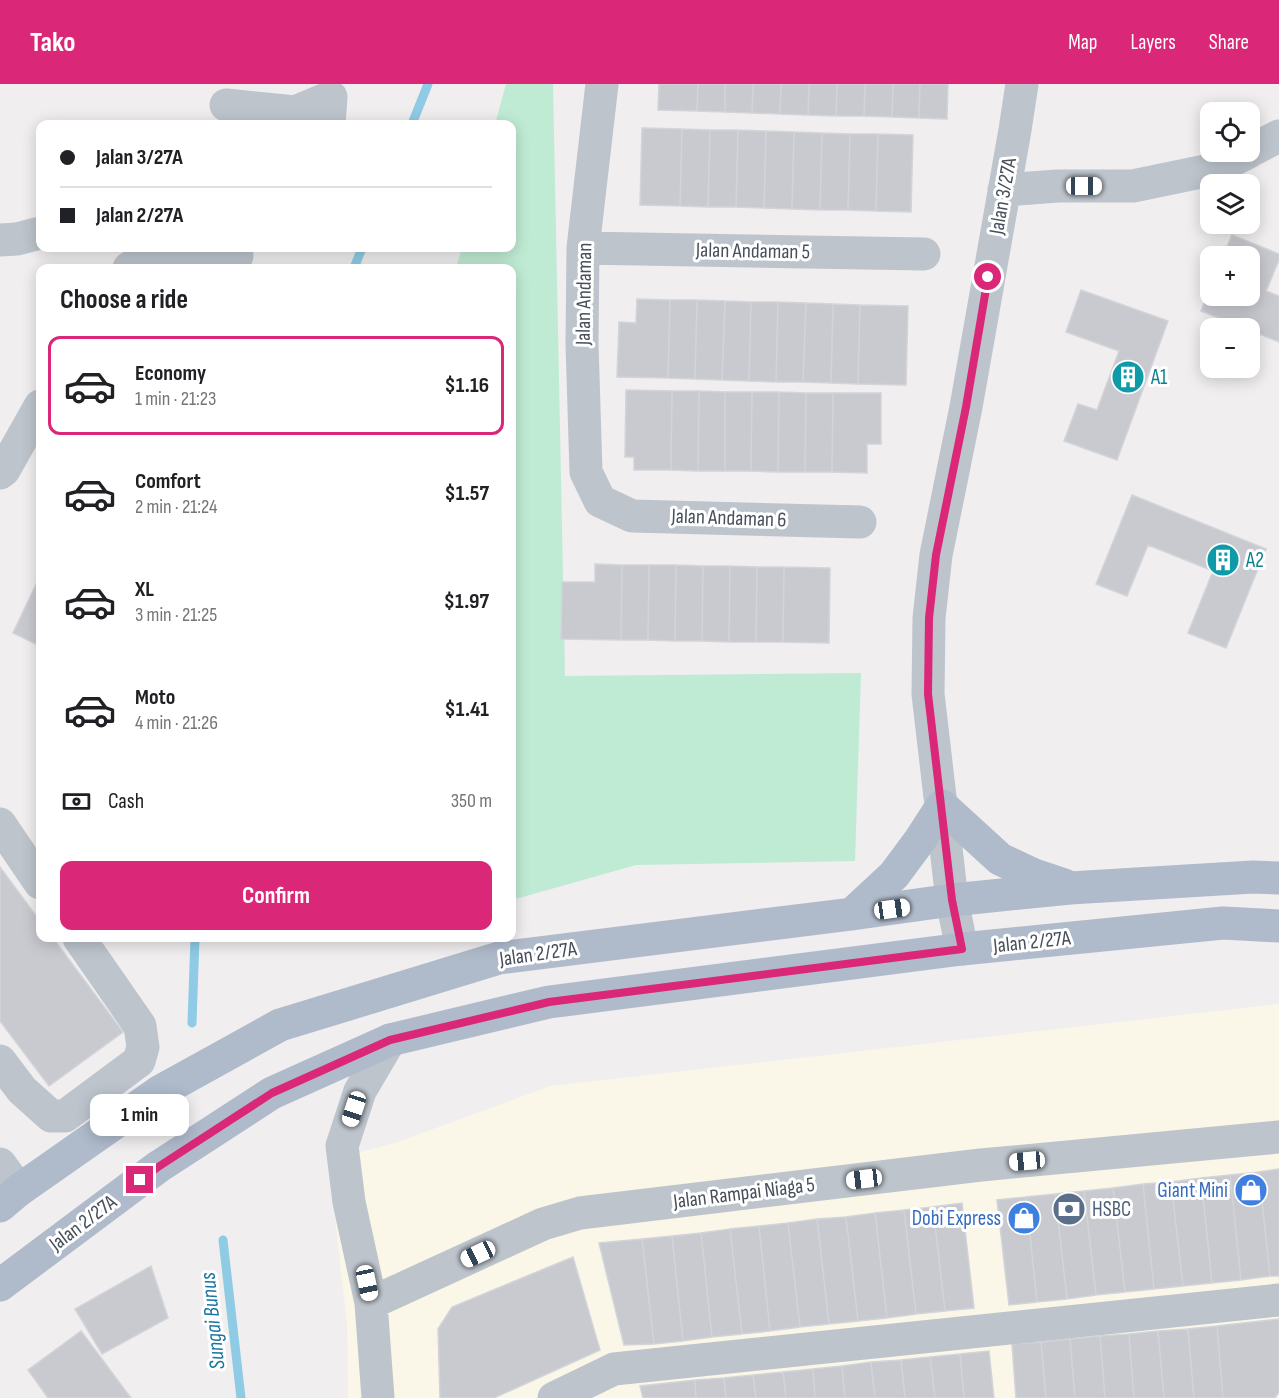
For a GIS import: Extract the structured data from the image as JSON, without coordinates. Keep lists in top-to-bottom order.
{
  "streets": {
    "main road": ["Jalan 2/27A"],
    "street": [
      "Jalan 3/27A",
      "Jalan Andaman 5",
      "Jalan Andaman",
      "Jalan Andaman 6",
      "Jalan Rampai Niaga 5"
    ]
  },
  "crossings": [
    ["Jalan 3/27A", "Jalan 2/27A"],
    ["Jalan Andaman 5", "Jalan Andaman"],
    ["Jalan Andaman", "Jalan Andaman 6"]
  ],
  "water": ["Sungai Bunus"],
  "places": {
    "building": ["A1", "A2"],
    "shop": ["Giant Mini", "Dobi Express"],
    "bank": ["HSBC"]
  },
  "page": {
    "header": "Tako",
    "nav": ["Map", "Layers", "Share"],
    "map_buttons": ["+", "−"],
    "banner": ["Jalan 3/27A", "Jalan 2/27A"],
    "heading": "Choose a ride",
    "list": [
      {
        "name": "Economy",
        "note": "1 min · 21:23",
        "value": "$1.16"
      },
      {
        "name": "Comfort",
        "note": "2 min · 21:24",
        "value": "$1.57"
      },
      {
        "name": "XL",
        "note": "3 min · 21:25",
        "value": "$1.97"
      },
      {
        "name": "Moto",
        "note": "4 min · 21:26",
        "value": "$1.41"
      }
    ],
    "pay": ["Cash", "350 m"],
    "buttons": "Confirm",
    "bubble": "1 min"
  }
}
